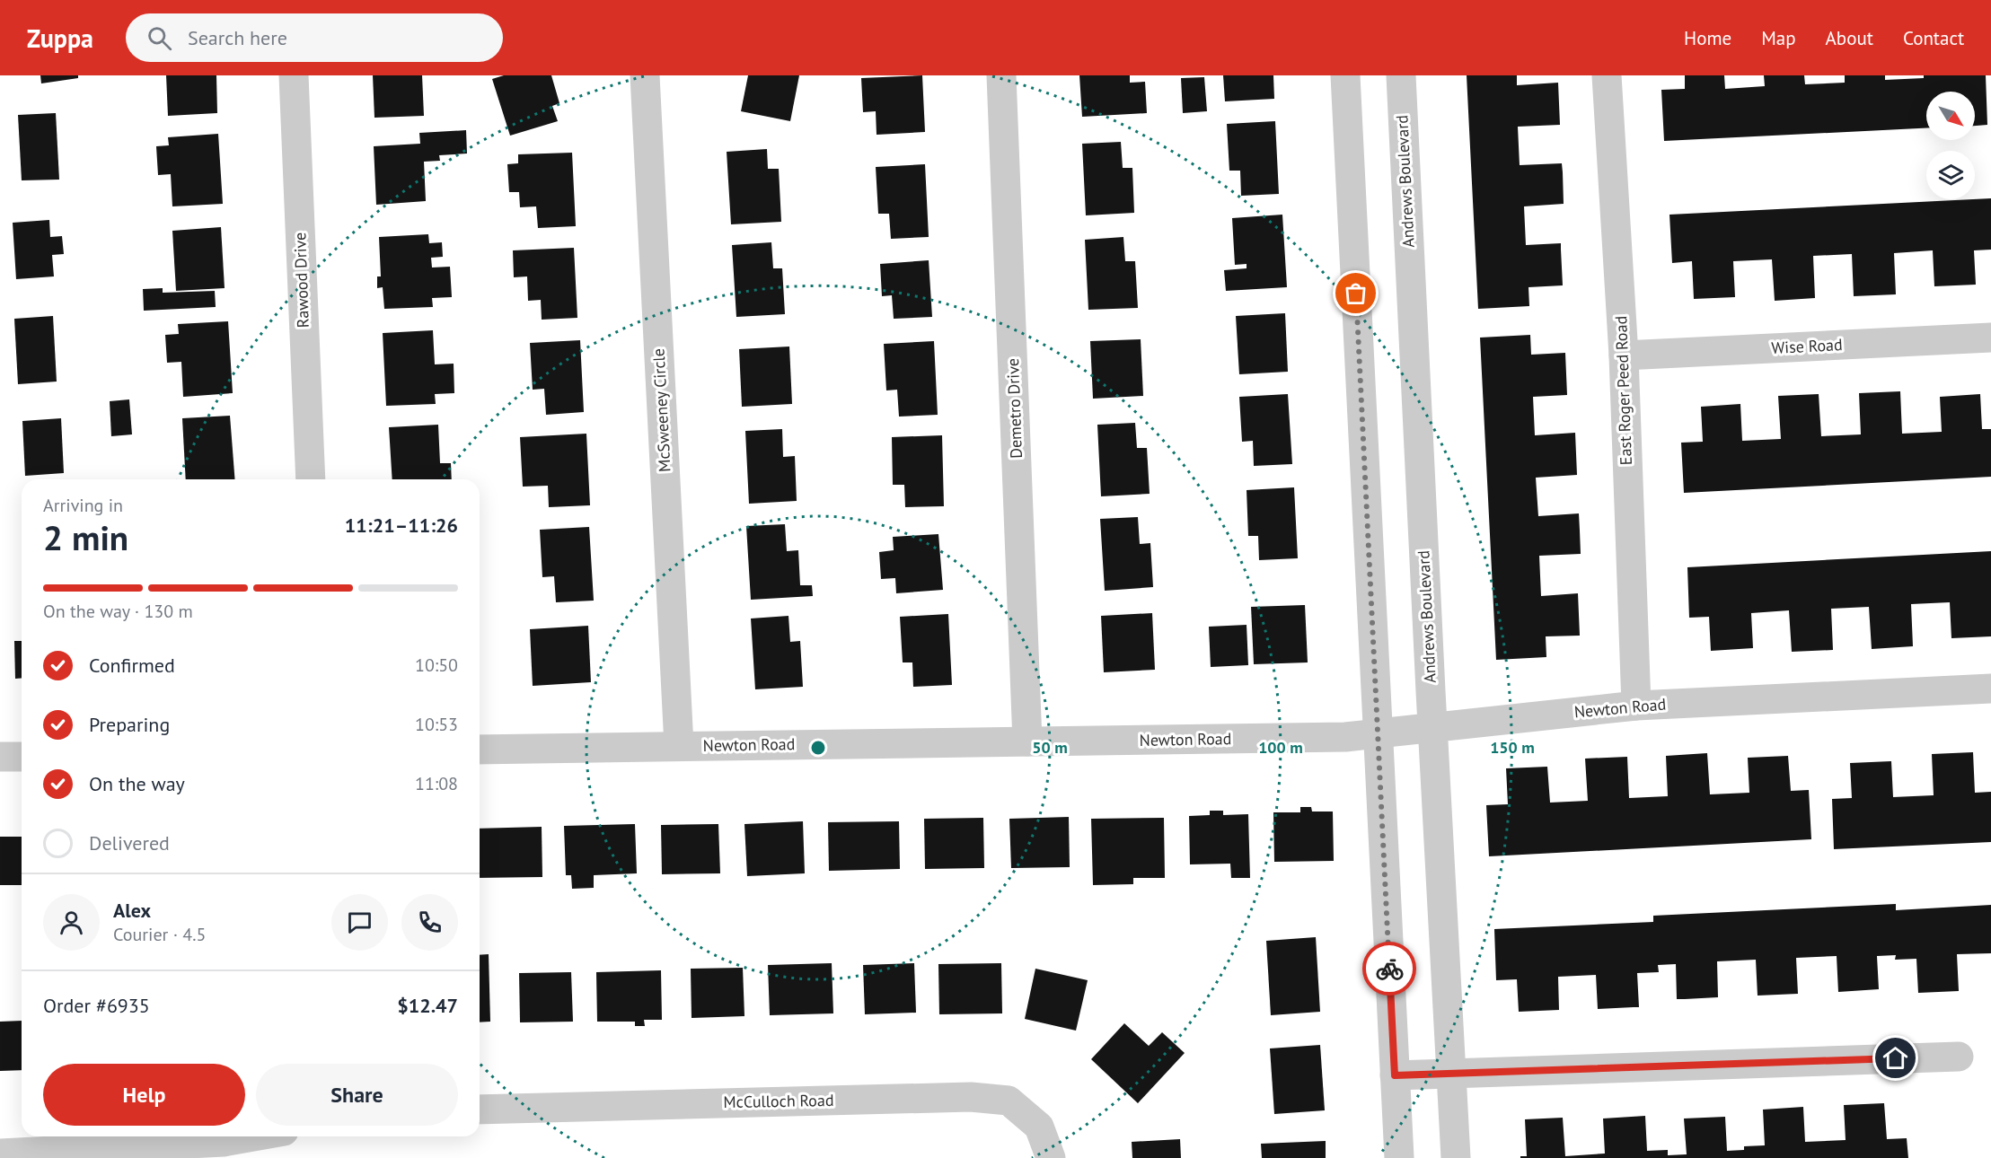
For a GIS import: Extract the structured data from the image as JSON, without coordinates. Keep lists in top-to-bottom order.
{
  "streets": {
    "street": [
      "Andrews Boulevard",
      "Rawood Drive",
      "Wise Road",
      "East Roger Peed Road",
      "Demetro Drive",
      "McSweeney Circle",
      "Newton Road",
      "McCulloch Road"
    ]
  },
  "crossings": [
    ["Andrews Boulevard", "Newton Road"],
    ["Wise Road", "East Roger Peed Road"],
    ["East Roger Peed Road", "Newton Road"],
    ["Demetro Drive", "Newton Road"],
    ["McSweeney Circle", "Newton Road"]
  ],
  "north": "bottom right",
  "page": {
    "header": "Zuppa",
    "search": "Search here",
    "nav": [
      "Home",
      "Map",
      "About",
      "Contact"
    ],
    "heading": ["2 min", "Arriving in", "11:21–11:26"],
    "panel": [
      "Alex",
      "Courier · 4.5",
      "Order #6935",
      "$12.47"
    ],
    "bar": "On the way · 130 m",
    "list": [
      ["Confirmed", "10:50"],
      ["Preparing", "10:53"],
      ["On the way", "11:08"],
      "Delivered"
    ],
    "buttons": ["Help", "Share"]
  },
  "rings": ["50 m", "100 m", "150 m"]
}
